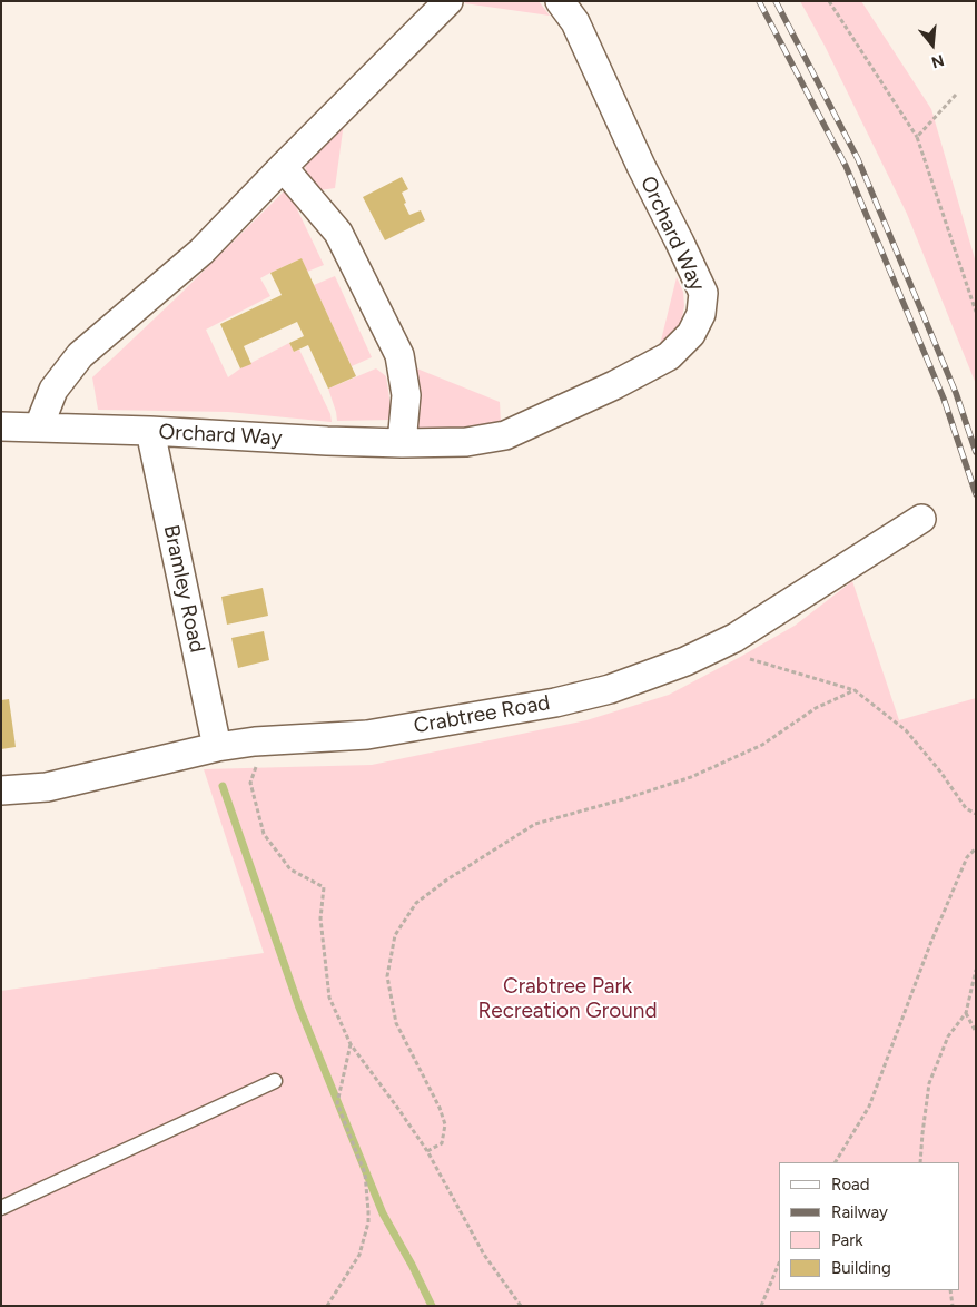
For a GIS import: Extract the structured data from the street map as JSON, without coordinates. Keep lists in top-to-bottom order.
{
  "streets": {
    "street": ["Orchard Way", "Bramley Road", "Crabtree Road"]
  },
  "crossings": [
    ["Orchard Way", "Bramley Road"],
    ["Bramley Road", "Crabtree Road"]
  ],
  "parks": ["Crabtree Park Recreation Ground"],
  "legend": [
    "Road",
    "Railway",
    "Park",
    "Building"
  ],
  "north": "bottom"
}
